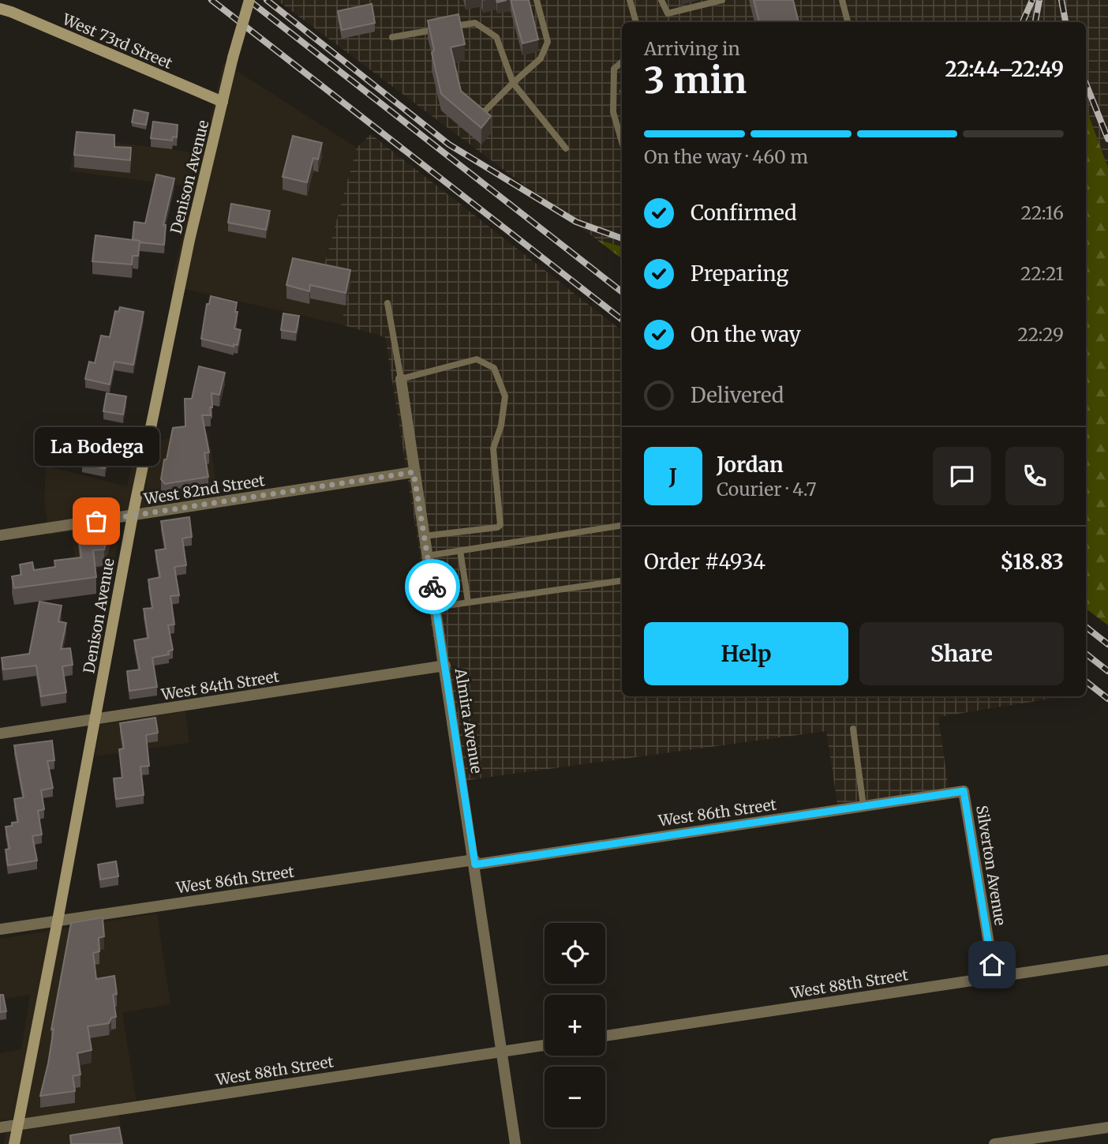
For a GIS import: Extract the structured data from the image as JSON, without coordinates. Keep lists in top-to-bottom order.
{
  "streets": {
    "main road": ["West 73rd Street", "Denison Avenue"],
    "street": [
      "West 82nd Street",
      "West 84th Street",
      "Almira Avenue",
      "West 86th Street",
      "Silverton Avenue",
      "West 88th Street"
    ]
  },
  "crossings": [
    ["West 73rd Street", "Denison Avenue"],
    ["Denison Avenue", "West 82nd Street"],
    ["Denison Avenue", "West 84th Street"],
    ["Denison Avenue", "West 86th Street"],
    ["Denison Avenue", "West 88th Street"],
    ["West 82nd Street", "Almira Avenue"],
    ["West 84th Street", "Almira Avenue"],
    ["Almira Avenue", "West 86th Street"],
    ["Almira Avenue", "West 88th Street"],
    ["West 86th Street", "Silverton Avenue"],
    ["Silverton Avenue", "West 88th Street"]
  ],
  "places": ["La Bodega"],
  "page": {
    "heading": ["3 min", "Arriving in", "22:44–22:49"],
    "panel": [
      "Jordan",
      "Courier · 4.7",
      "Order #4934",
      "$18.83"
    ],
    "bar": "On the way · 460 m",
    "list": [
      ["Confirmed", "22:16"],
      ["Preparing", "22:21"],
      ["On the way", "22:29"],
      "Delivered"
    ],
    "bubble": "La Bodega",
    "round": "J",
    "buttons": ["Help", "Share"],
    "map_buttons": ["+", "−"]
  }
}
